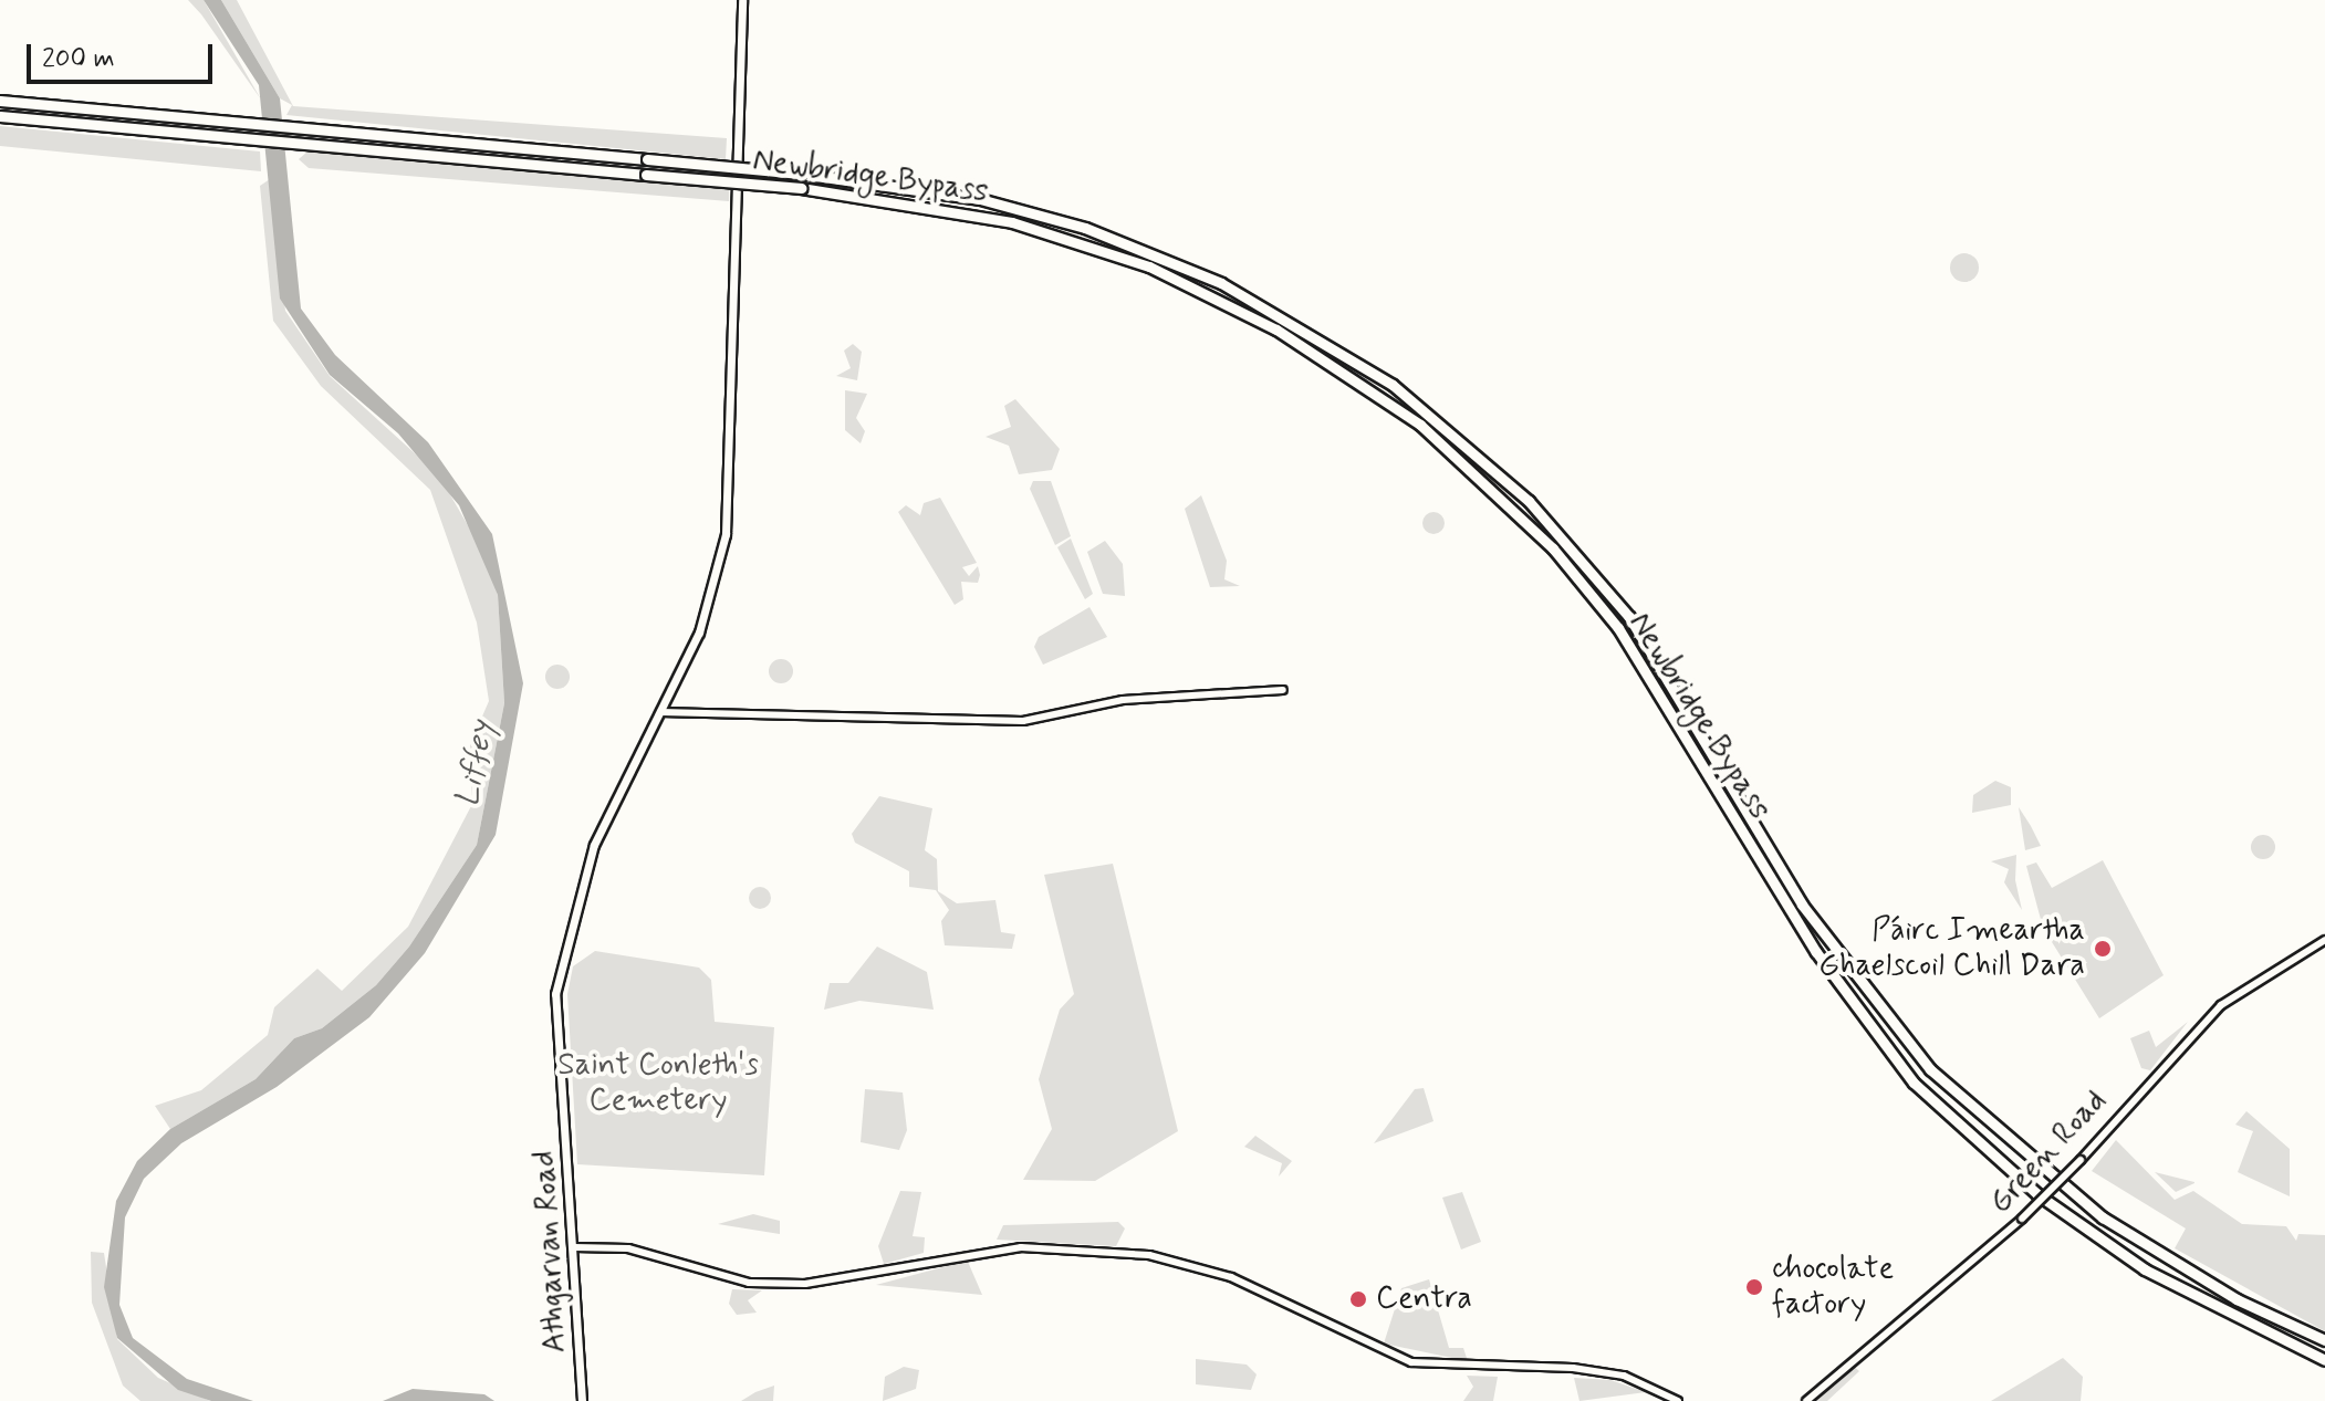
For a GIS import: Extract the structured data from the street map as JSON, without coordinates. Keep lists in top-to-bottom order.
{
  "streets": {
    "highway": ["Newbridge Bypass"],
    "main road": ["Athgarvan Road"],
    "street": ["Green Road"]
  },
  "water": ["Liffey"],
  "parks": ["Saint Conleth's Cemetery"],
  "places": ["Páirc Imeartha Ghaelscoil Chill Dara", "chocolate factory", "Centra"],
  "scale_bar": "200 m"
}
